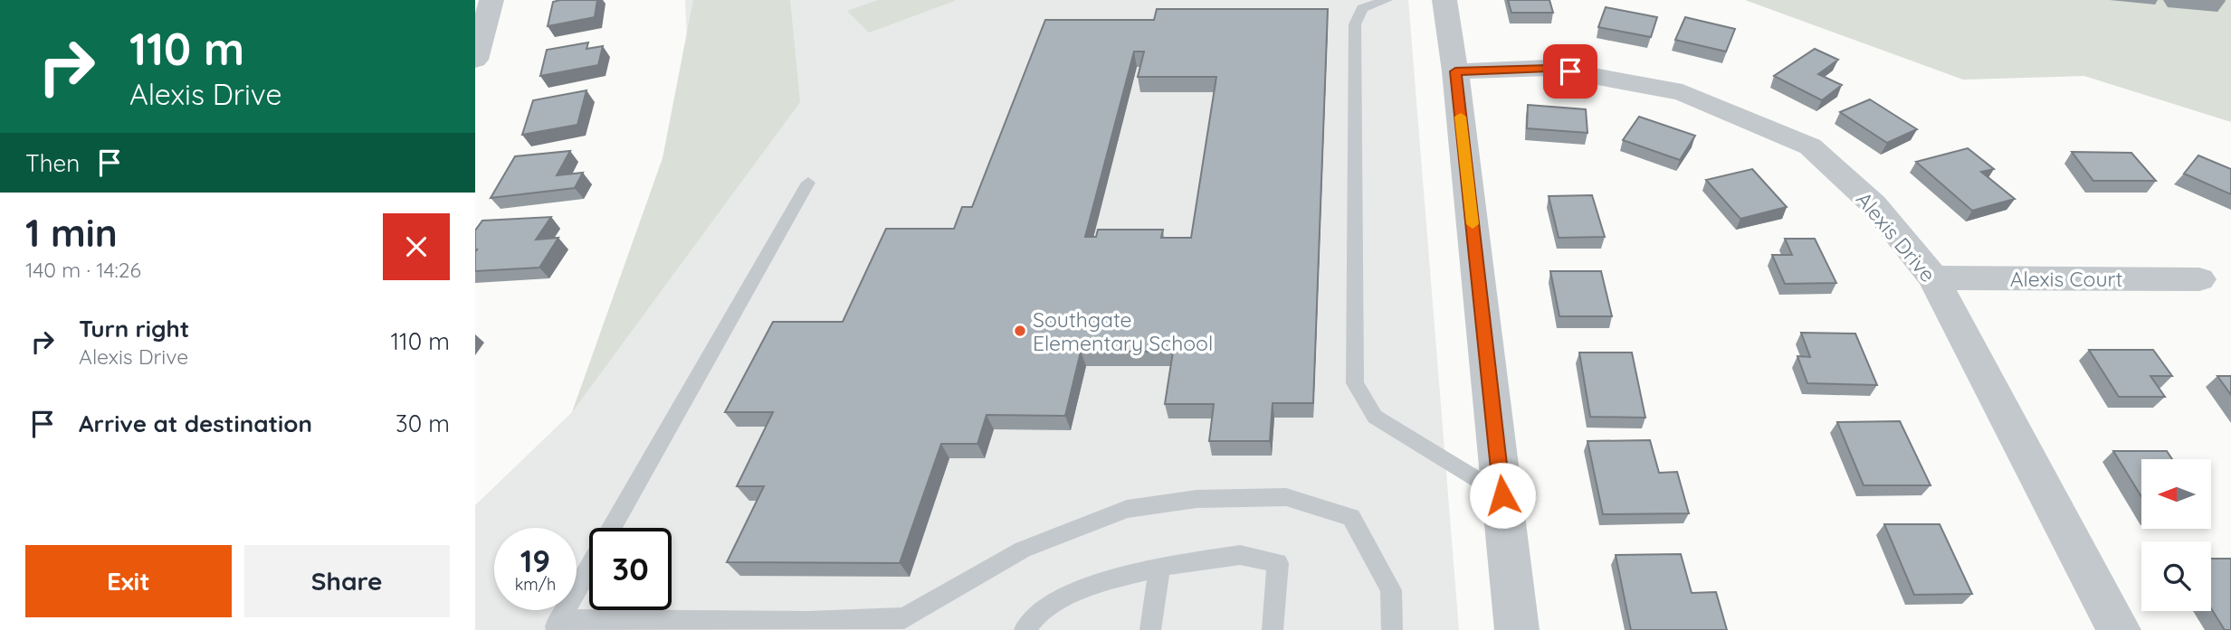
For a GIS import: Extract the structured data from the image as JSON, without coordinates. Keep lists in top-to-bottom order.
{
  "streets": {
    "street": ["Alexis Drive", "Alexis Court"]
  },
  "crossings": [
    ["Alexis Drive", "Alexis Court"]
  ],
  "places": ["Southgate Elementary School"],
  "north": "left",
  "page": {
    "turn": ["110 m", "Alexis Drive"],
    "then": "Then",
    "heading": ["1 min", "140 m · 14:26"],
    "list": [
      {
        "name": "Turn right",
        "note": "Alexis Drive",
        "value": "110 m"
      },
      {
        "name": "Arrive at destination",
        "value": "30 m"
      }
    ],
    "speed": "19 km/h",
    "limit": "30",
    "buttons": ["Exit", "Share"]
  }
}
